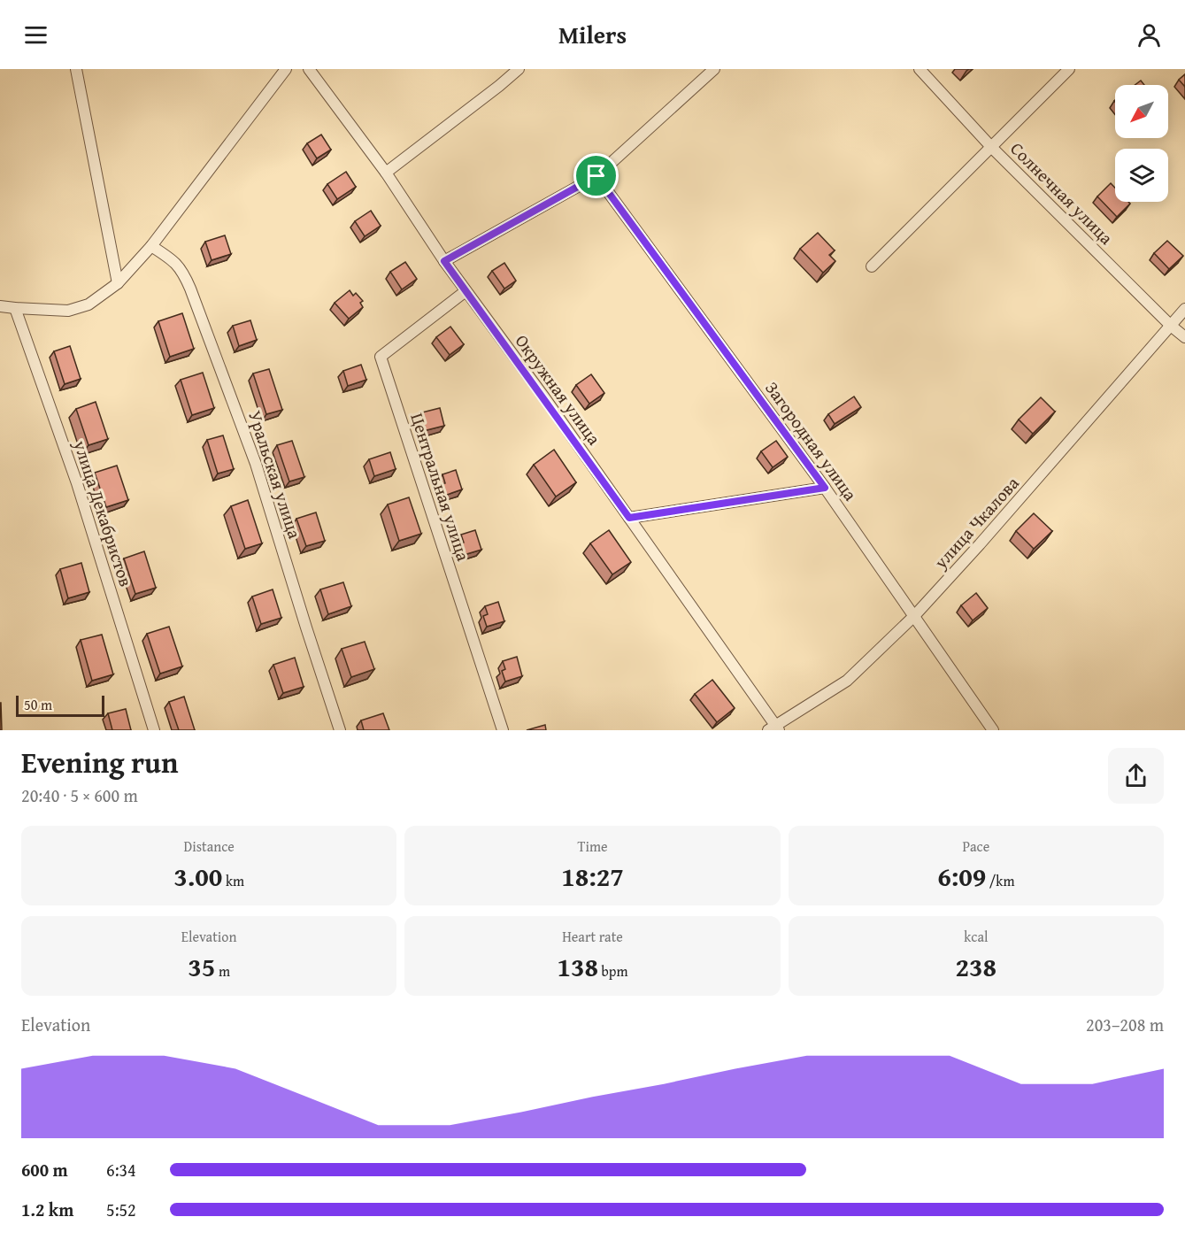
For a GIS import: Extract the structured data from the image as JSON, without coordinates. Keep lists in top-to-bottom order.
{
  "streets": {
    "street": [
      "Солнечная улица",
      "Окружная улица",
      "Загородная улица",
      "Уральская улица",
      "Центральная улица",
      "улица Декабристов",
      "улица Чкалова"
    ]
  },
  "crossings": [
    ["Солнечная улица", "улица Чкалова"],
    ["Окружная улица", "Центральная улица"],
    ["Окружная улица", "улица Чкалова"],
    ["Загородная улица", "улица Чкалова"]
  ],
  "scale_bar": "50 m",
  "north": "bottom left",
  "page": {
    "header": "Milers",
    "scale": "50 m",
    "heading": ["Evening run", "20:40 · 5 × 600 m"],
    "stats": [
      ["Distance", "3.00 km"],
      ["Time", "18:27"],
      ["Pace", "6:09 /km"],
      ["Elevation", "35 m"],
      ["Heart rate", "138 bpm"],
      ["kcal", "238"]
    ],
    "chart": ["Elevation", "203–208 m"],
    "list": [
      {
        "name": "600 m",
        "note": "6:34"
      },
      {
        "name": "1.2 km",
        "note": "5:52"
      }
    ]
  }
}
